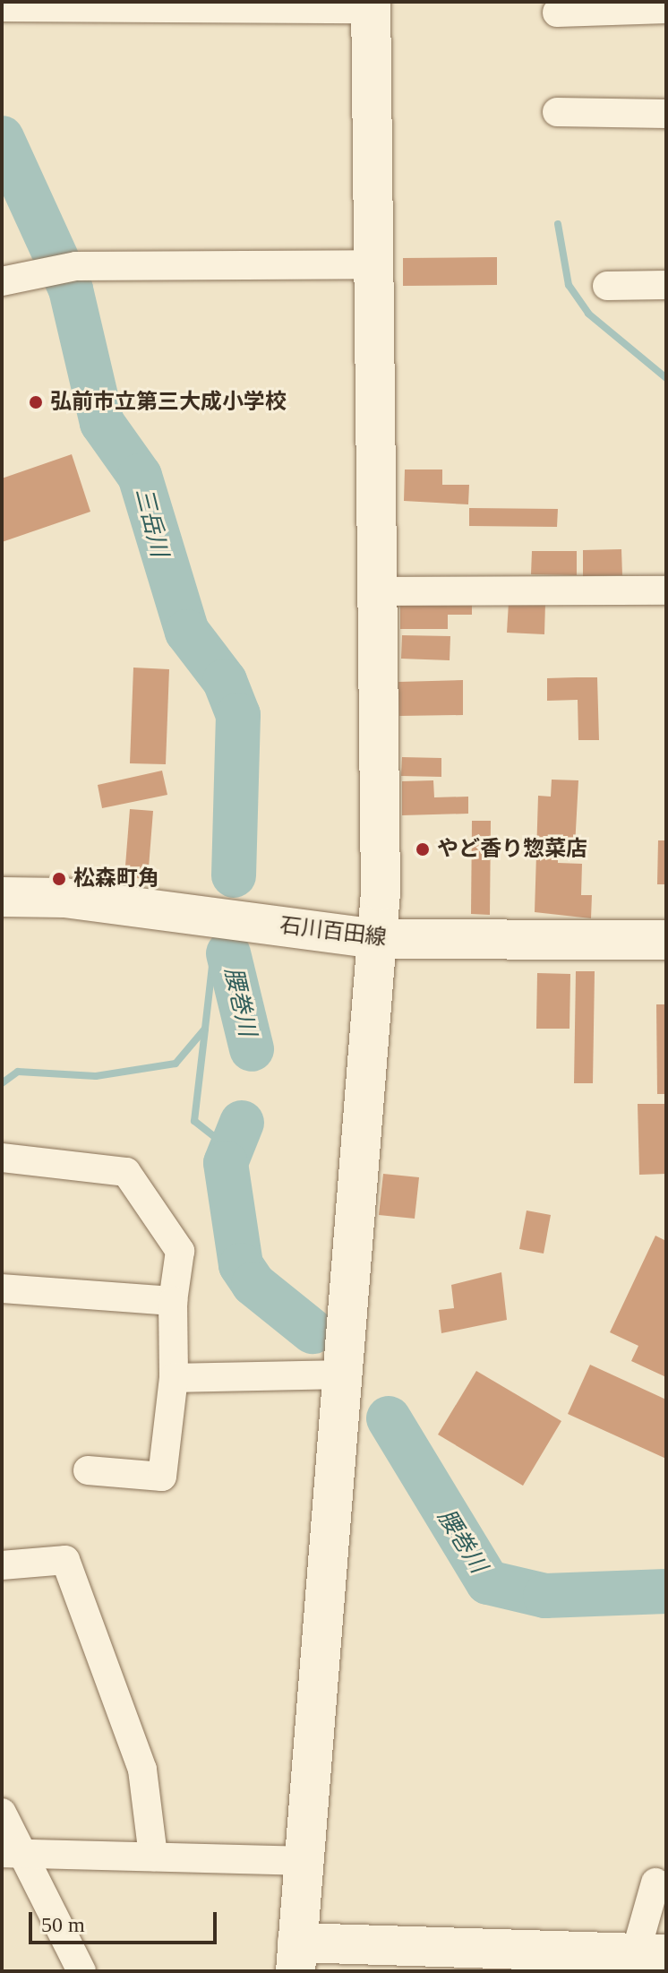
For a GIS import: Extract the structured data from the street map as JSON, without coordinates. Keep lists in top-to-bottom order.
{
  "streets": {
    "street": ["石川百田線"]
  },
  "water": ["三岳川", "腰巻川"],
  "places": ["弘前市立第三大成小学校", "やど香り惣菜店", "松森町角"],
  "scale_bar": "50 m"
}
